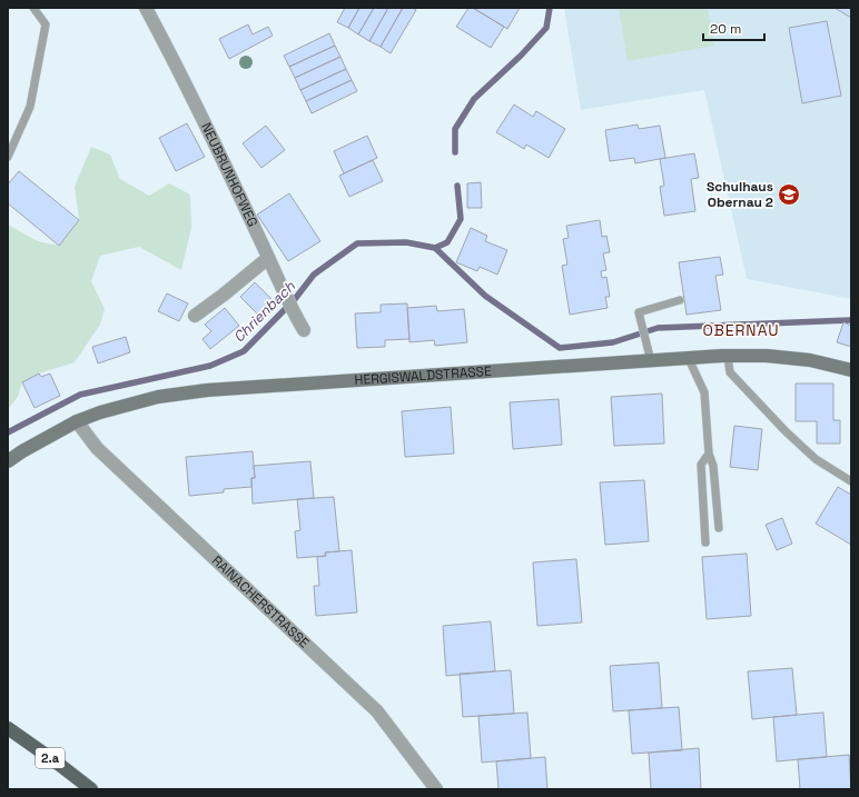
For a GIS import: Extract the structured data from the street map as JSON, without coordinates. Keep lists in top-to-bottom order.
{
  "streets": {
    "main road": ["2.a"],
    "street": ["NEUBRUNHOFWEG", "HERGISWALDSTRASSE", "RAINACHERSTRASSE"]
  },
  "crossings": [
    ["HERGISWALDSTRASSE", "RAINACHERSTRASSE"]
  ],
  "districts": ["OBERNAU"],
  "water": ["Chrienbach"],
  "places": {
    "school or university": ["Schulhaus Obernau 2"]
  },
  "scale_bar": "20 m"
}
